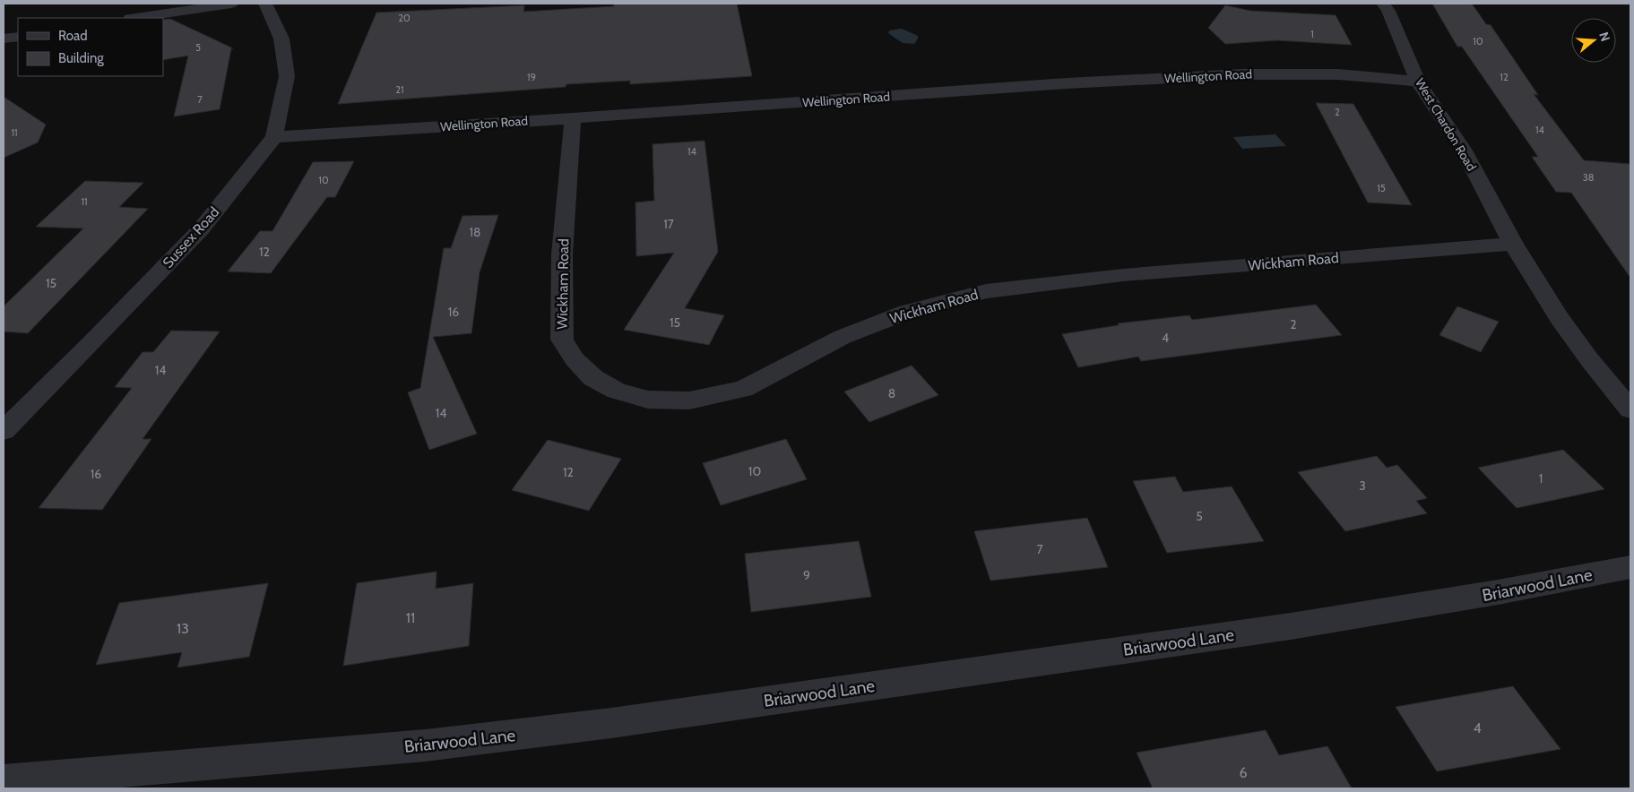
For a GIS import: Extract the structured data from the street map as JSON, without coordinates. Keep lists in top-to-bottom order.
{
  "streets": {
    "street": [
      "Wellington Road",
      "West Chardon Road",
      "Sussex Road",
      "Wickham Road",
      "Briarwood Lane"
    ]
  },
  "crossings": [
    ["Wellington Road", "West Chardon Road"],
    ["Wellington Road", "Sussex Road"],
    ["Wellington Road", "Wickham Road"],
    ["West Chardon Road", "Wickham Road"]
  ],
  "house_numbers": [
    "20",
    "1",
    "10",
    "5",
    "19",
    "12",
    "21",
    "7",
    "2",
    "14",
    "11",
    "14",
    "38",
    "10",
    "15",
    "11",
    "17",
    "18",
    "12",
    "15",
    "16",
    "15",
    "2",
    "4",
    "14",
    "8",
    "14",
    "10",
    "12",
    "16",
    "1",
    "3",
    "5",
    "7",
    "9",
    "11",
    "13",
    "4",
    "6"
  ],
  "legend": ["Road", "Building"],
  "north": "right"
}
